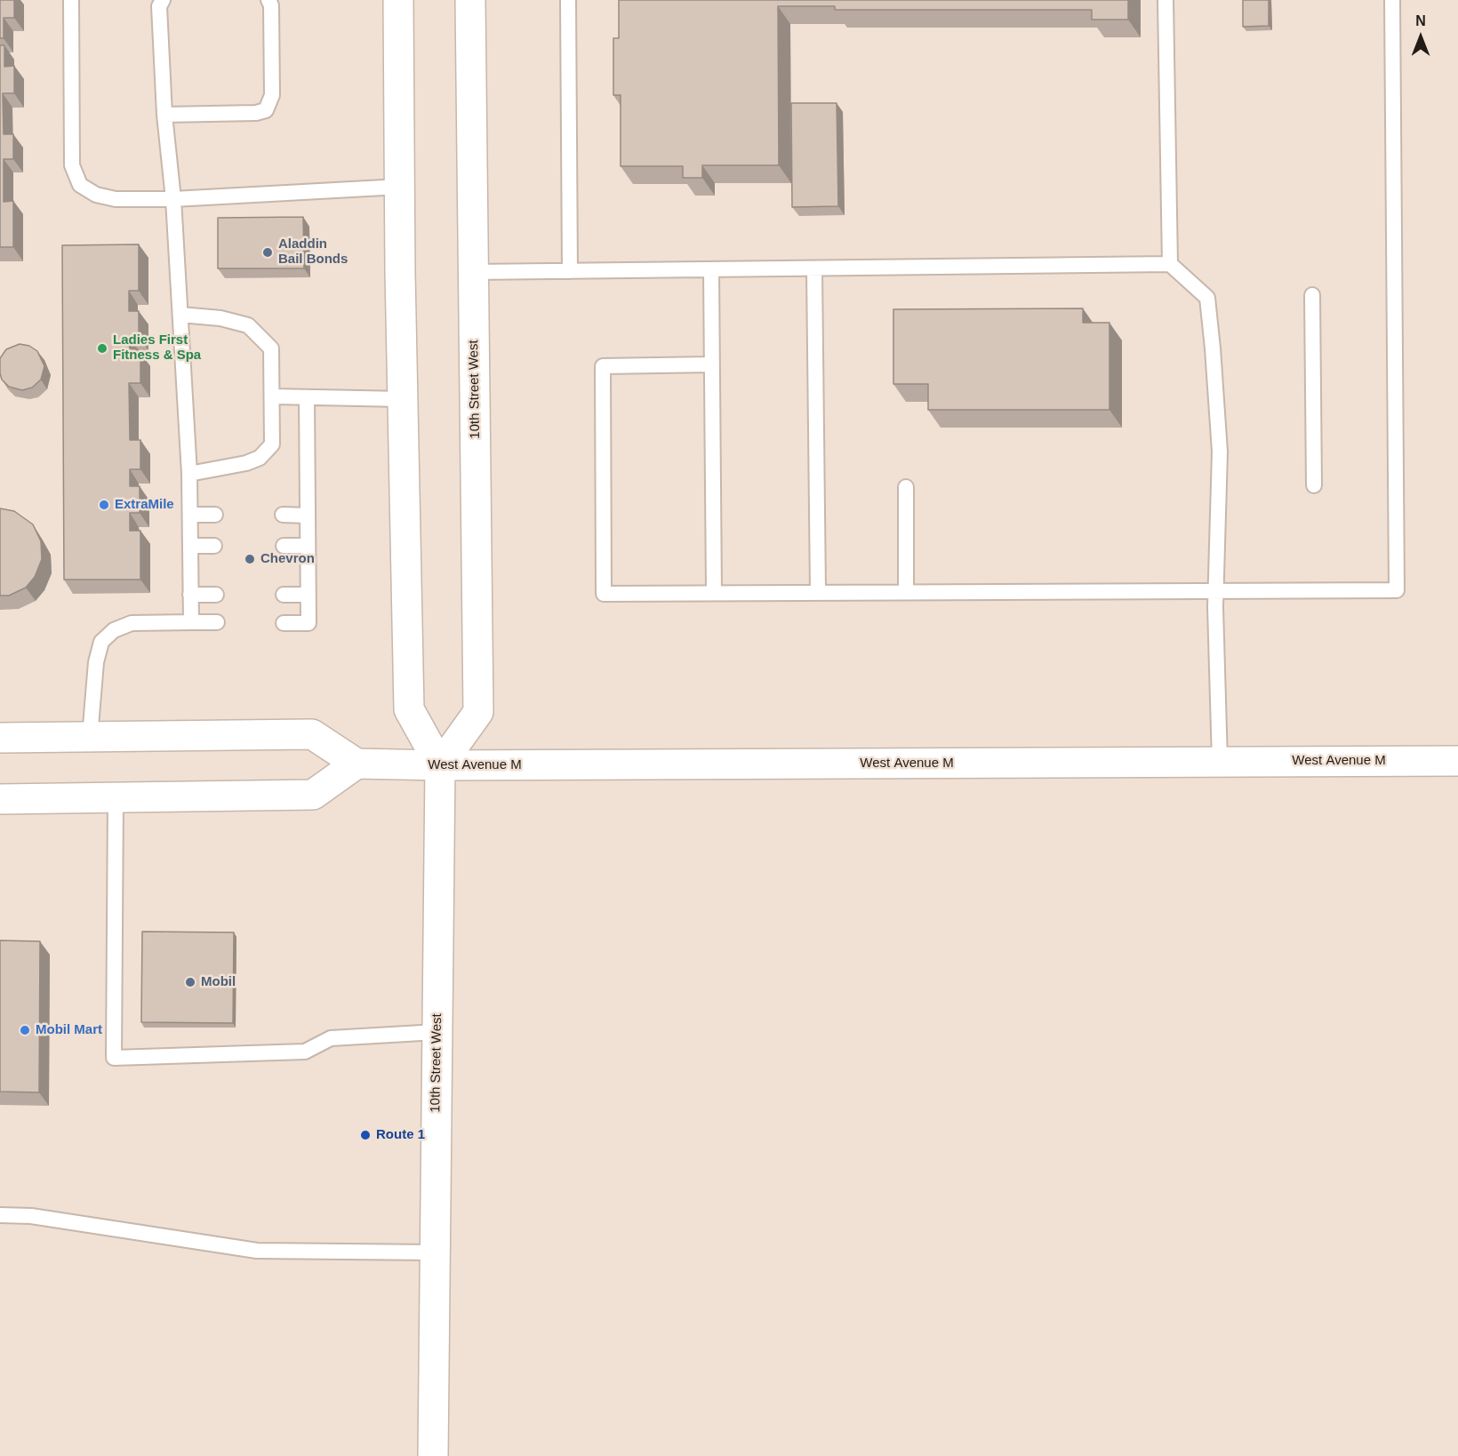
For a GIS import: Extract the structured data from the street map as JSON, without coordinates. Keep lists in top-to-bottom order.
{
  "streets": {
    "main road": ["10th Street West", "West Avenue M"]
  },
  "crossings": [
    ["10th Street West", "West Avenue M"]
  ],
  "places": [
    "Aladdin Bail Bonds",
    "Ladies First Fitness & Spa",
    "ExtraMile",
    "Chevron",
    "Mobil",
    "Mobil Mart",
    "Route 1"
  ],
  "north": "top"
}
